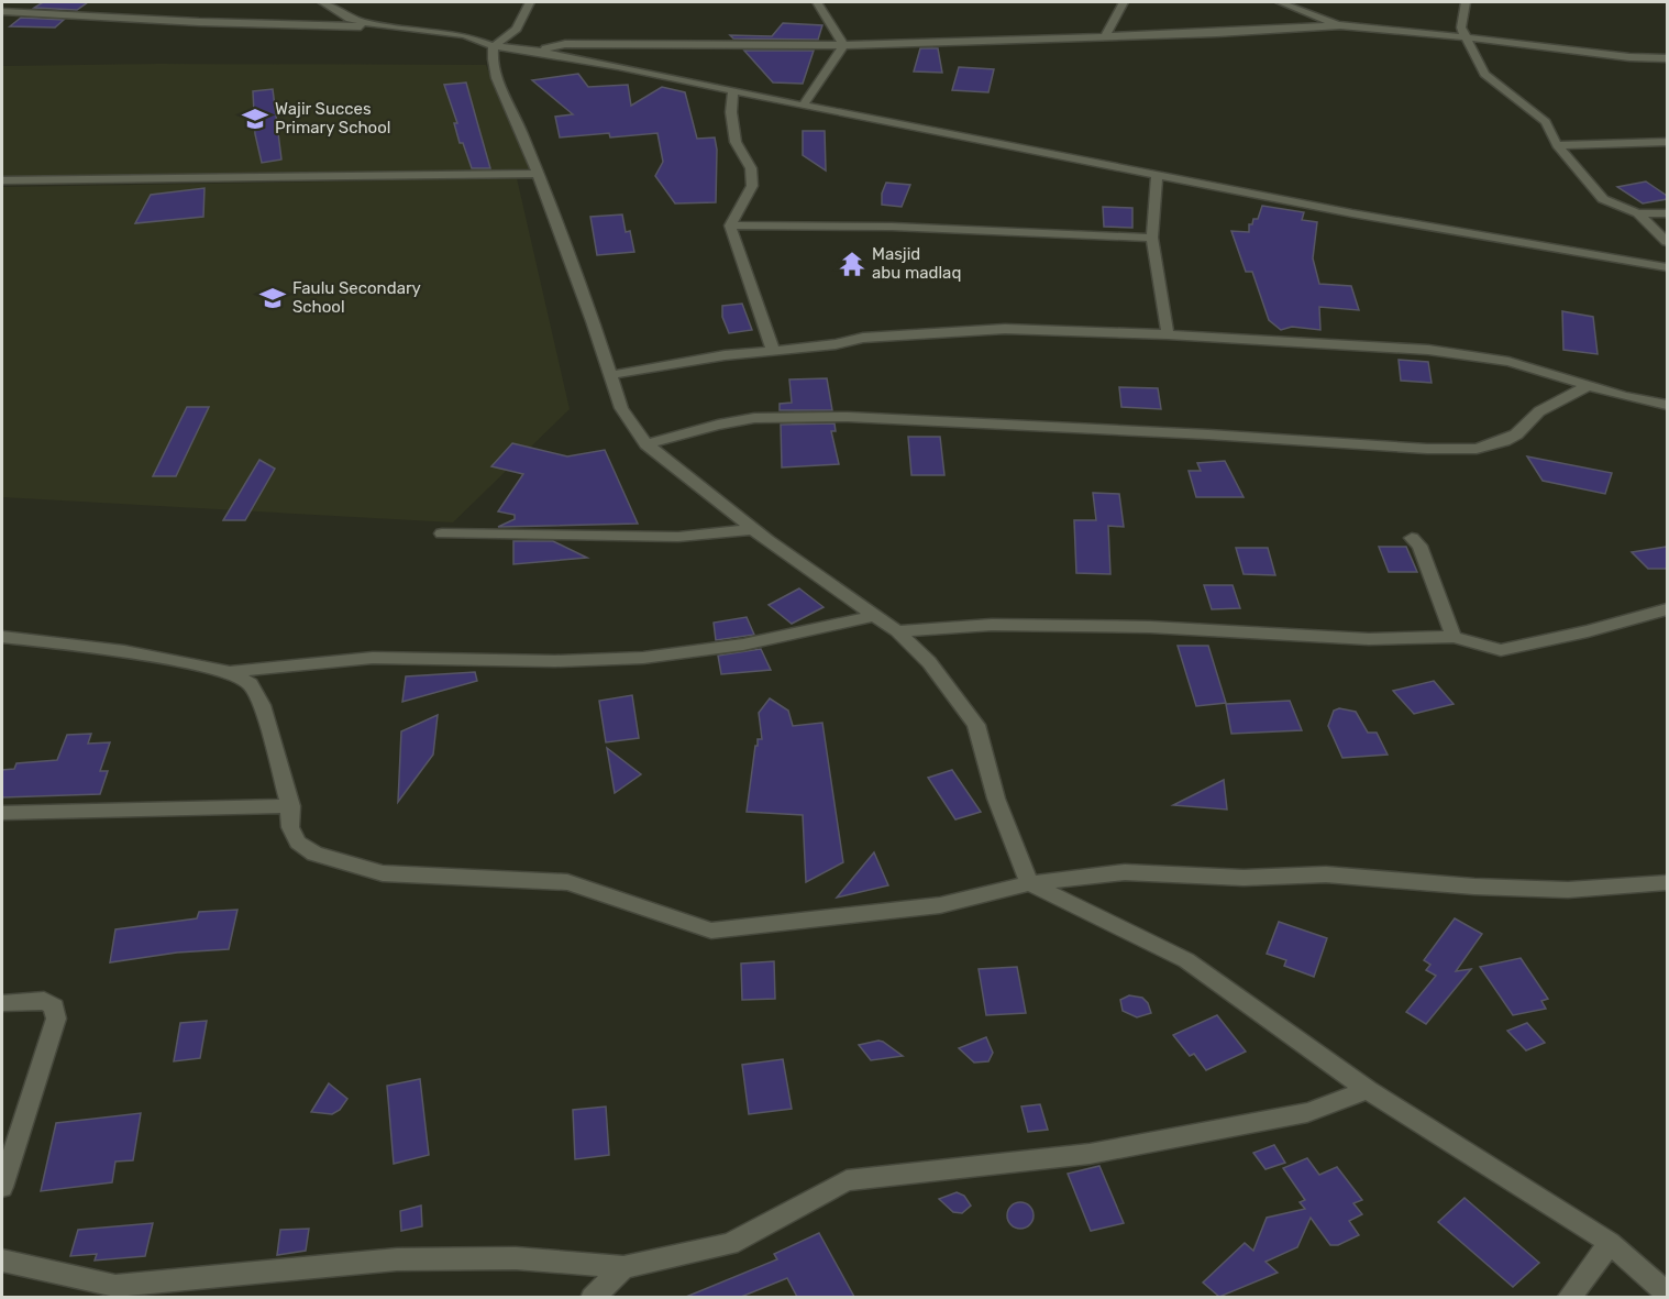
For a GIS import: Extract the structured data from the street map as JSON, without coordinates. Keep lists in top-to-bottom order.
{
  "places": {
    "school or university": ["Wajir Succes Primary School", "Faulu Secondary School"],
    "temple": ["Masjid abu madlaq"]
  }
}
